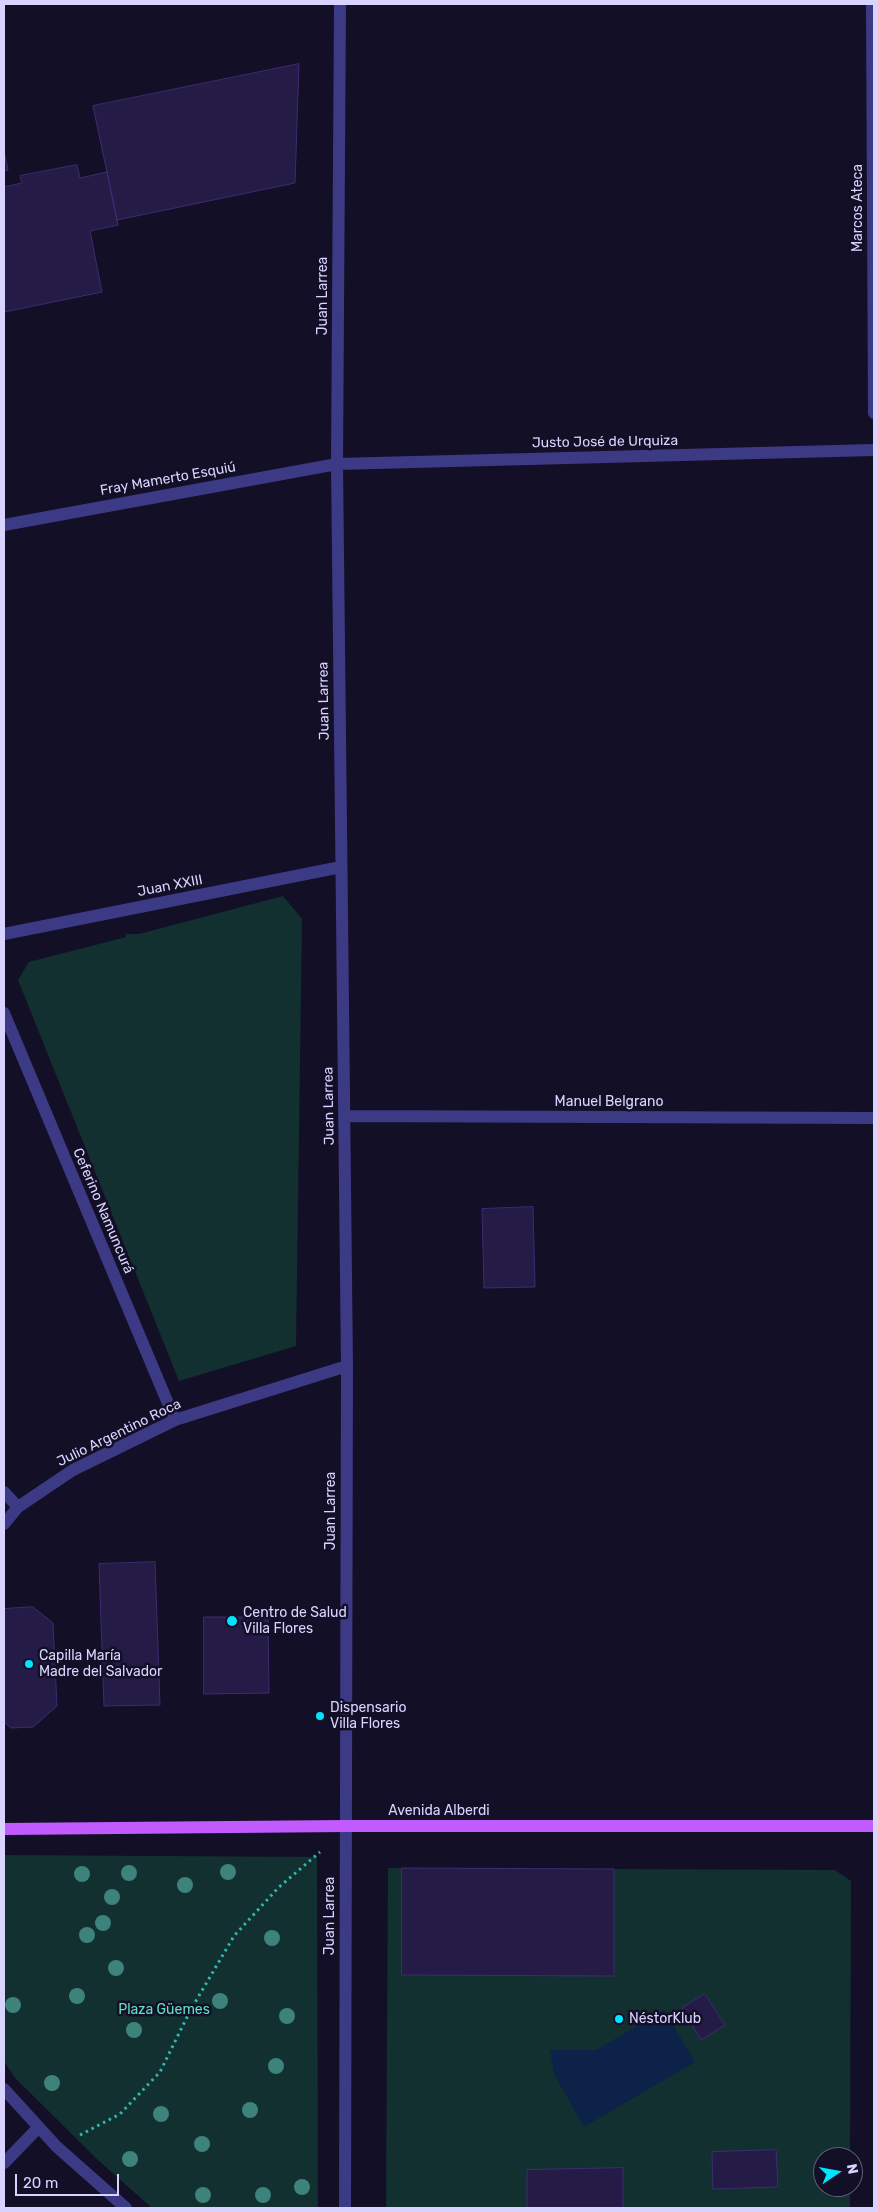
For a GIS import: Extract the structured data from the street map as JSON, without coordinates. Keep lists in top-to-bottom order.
{
  "streets": {
    "main road": ["Avenida Alberdi"],
    "street": [
      "Marcos Ateca",
      "Juan Larrea",
      "Justo José de Urquiza",
      "Fray Mamerto Esquiú",
      "Juan XXIII",
      "Manuel Belgrano",
      "Ceferino Namuncurá",
      "Julio Argentino Roca"
    ]
  },
  "crossings": [
    ["Juan Larrea", "Justo José de Urquiza"],
    ["Juan Larrea", "Fray Mamerto Esquiú"],
    ["Juan Larrea", "Juan XXIII"],
    ["Juan Larrea", "Manuel Belgrano"],
    ["Juan Larrea", "Julio Argentino Roca"],
    ["Juan Larrea", "Avenida Alberdi"],
    ["Justo José de Urquiza", "Fray Mamerto Esquiú"],
    ["Ceferino Namuncurá", "Julio Argentino Roca"]
  ],
  "parks": ["Plaza Güemes"],
  "places": [
    "Centro de Salud Villa Flores",
    "Capilla María Madre del Salvador",
    "Dispensario Villa Flores",
    "NéstorKlub"
  ],
  "scale_bar": "20 m",
  "north": "right"
}
